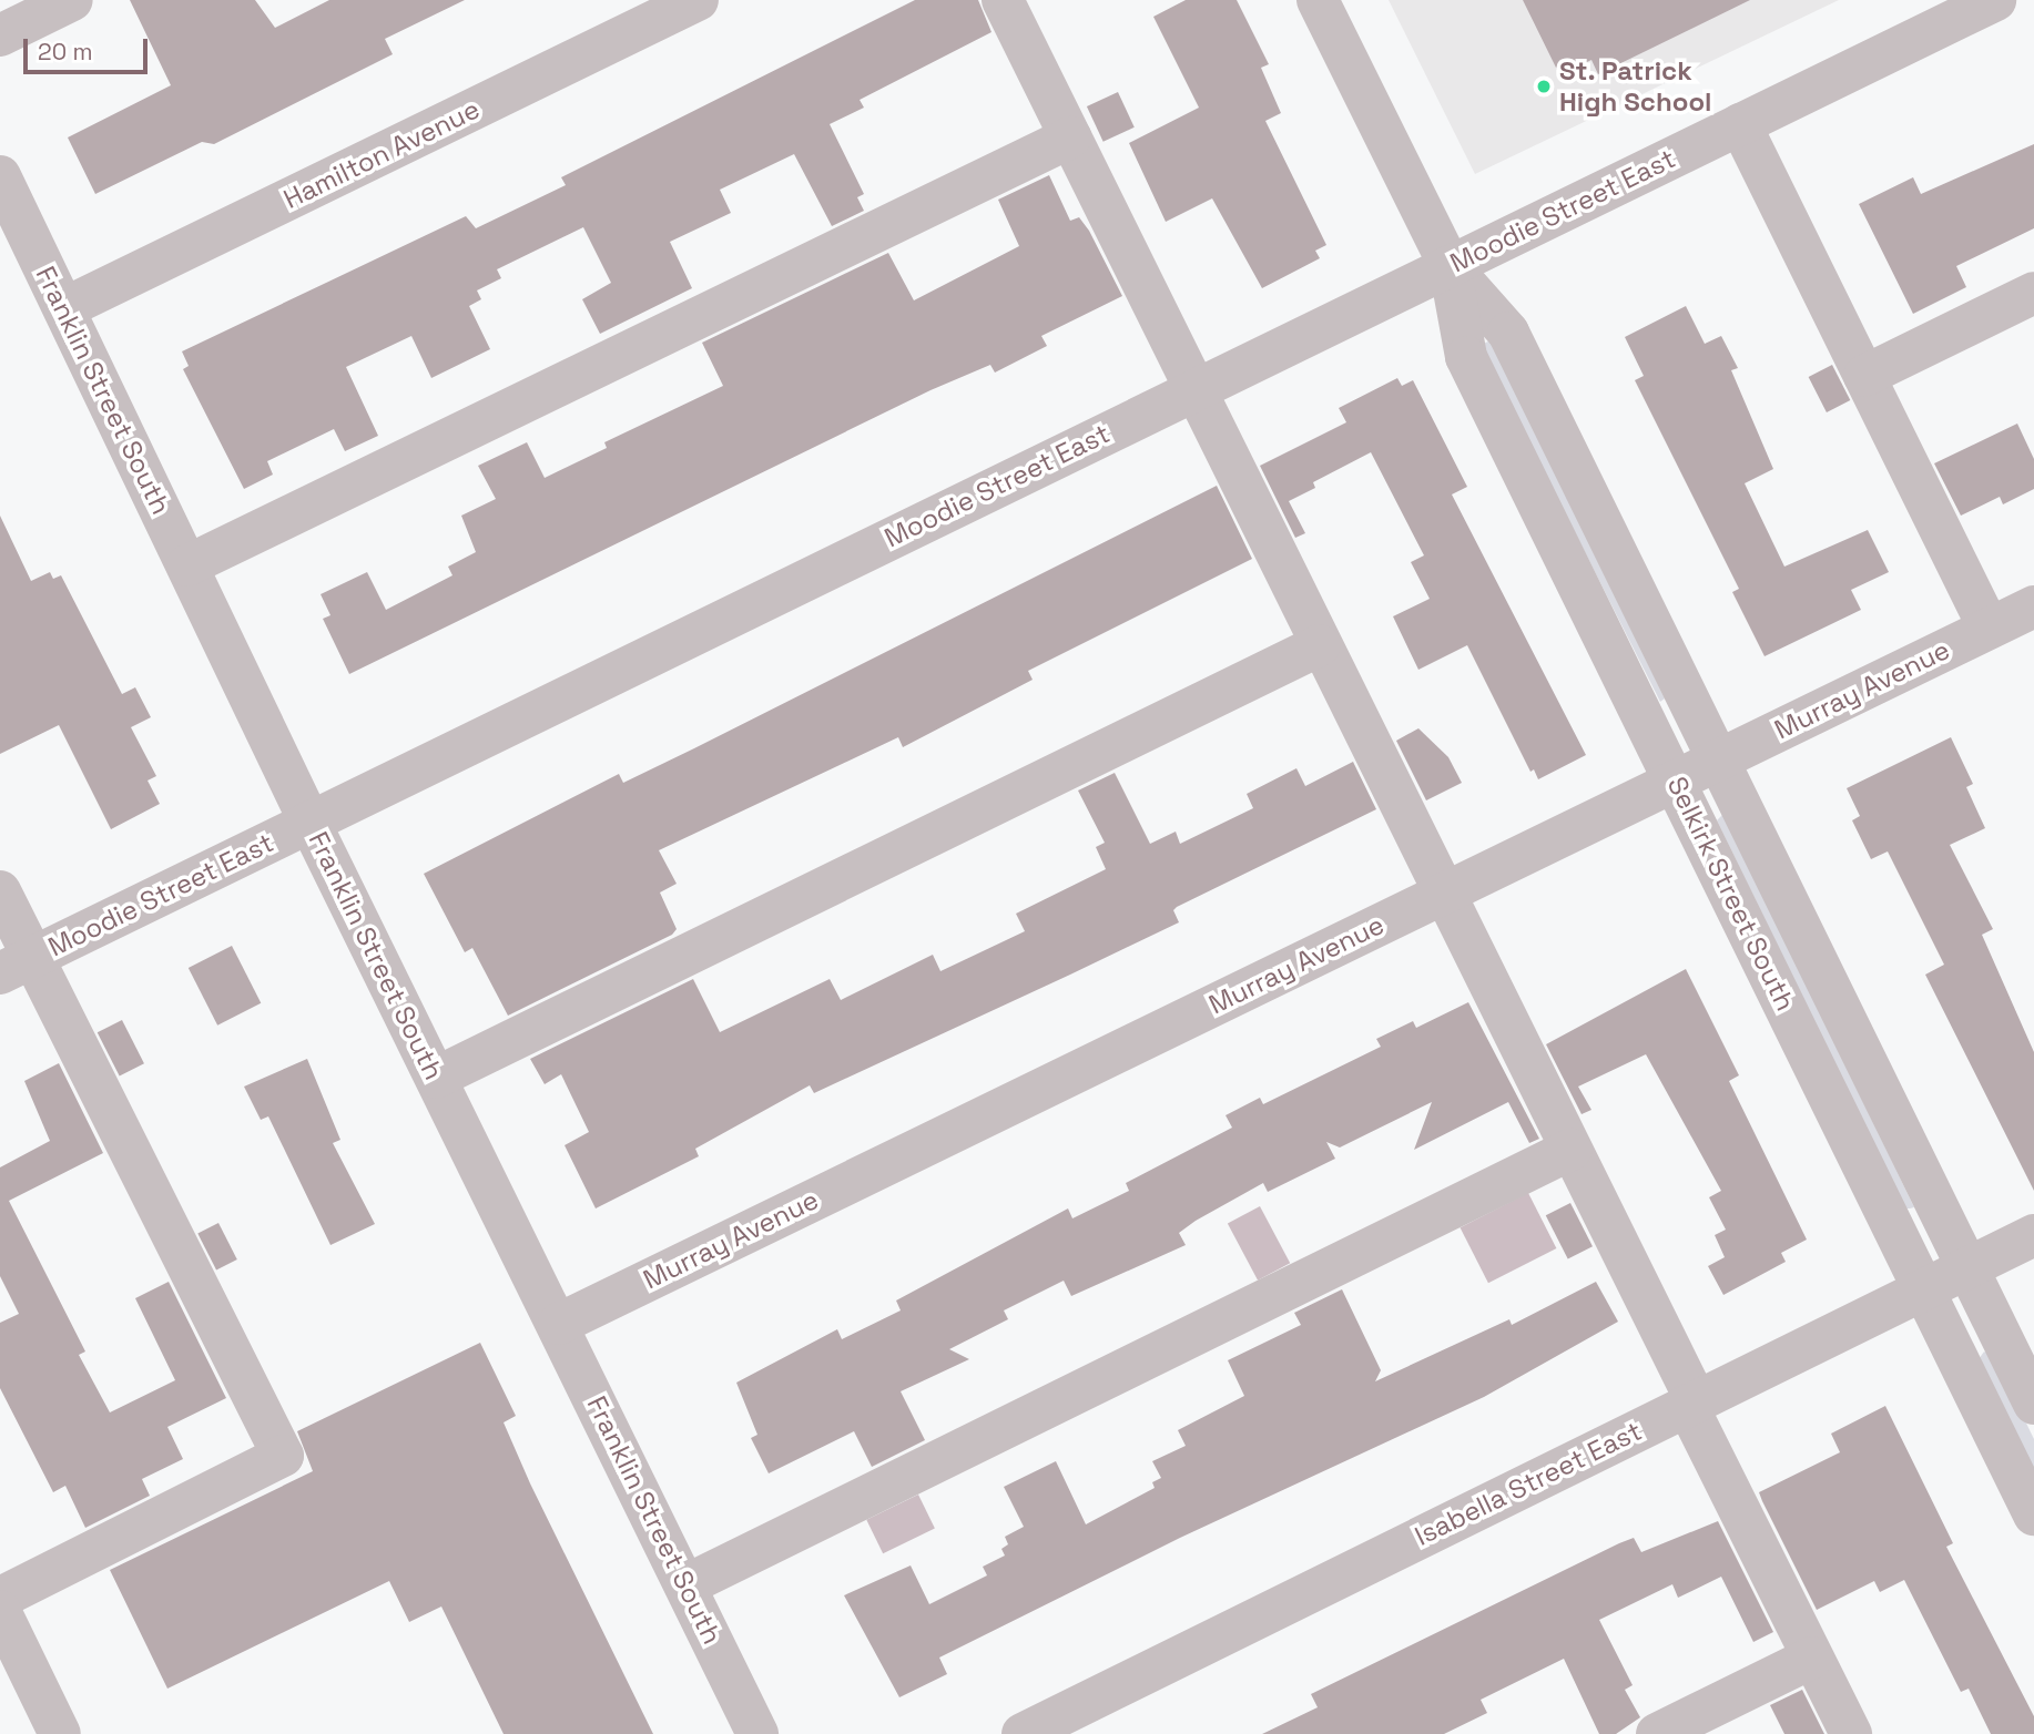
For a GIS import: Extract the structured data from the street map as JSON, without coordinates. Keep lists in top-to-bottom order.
{
  "streets": {
    "street": [
      "Hamilton Avenue",
      "Moodie Street East",
      "Franklin Street South",
      "Murray Avenue",
      "Selkirk Street South",
      "Isabella Street East"
    ]
  },
  "crossings": [
    ["Hamilton Avenue", "Franklin Street South"],
    ["Moodie Street East", "Franklin Street South"],
    ["Moodie Street East", "Selkirk Street South"],
    ["Franklin Street South", "Murray Avenue"],
    ["Murray Avenue", "Selkirk Street South"],
    ["Selkirk Street South", "Isabella Street East"]
  ],
  "places": ["St. Patrick High School"],
  "scale_bar": "20 m"
}
